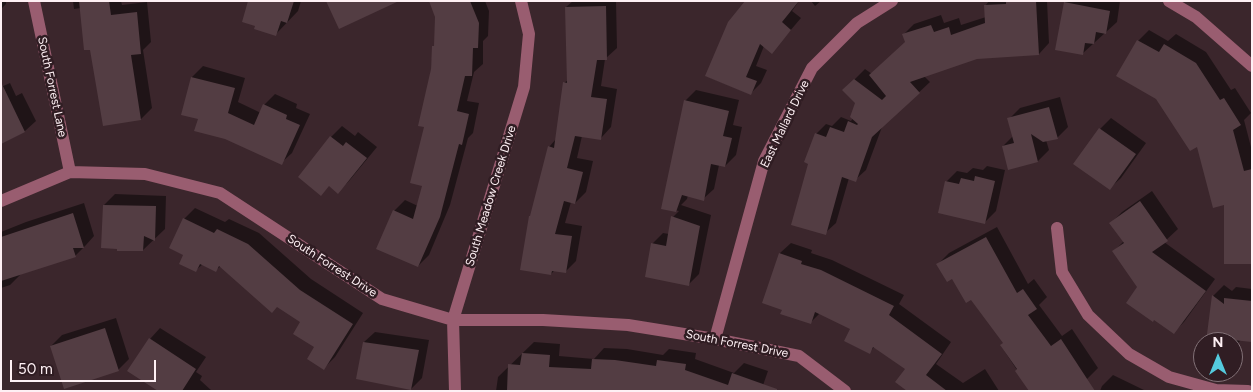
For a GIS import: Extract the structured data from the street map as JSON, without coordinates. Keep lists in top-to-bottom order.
{
  "streets": {
    "street": [
      "South Forrest Lane",
      "East Mallard Drive",
      "South Meadow Creek Drive",
      "South Forrest Drive"
    ]
  },
  "crossings": [
    ["South Forrest Lane", "South Forrest Drive"],
    ["East Mallard Drive", "South Forrest Drive"],
    ["South Meadow Creek Drive", "South Forrest Drive"]
  ],
  "scale_bar": "50 m",
  "north": "top"
}
